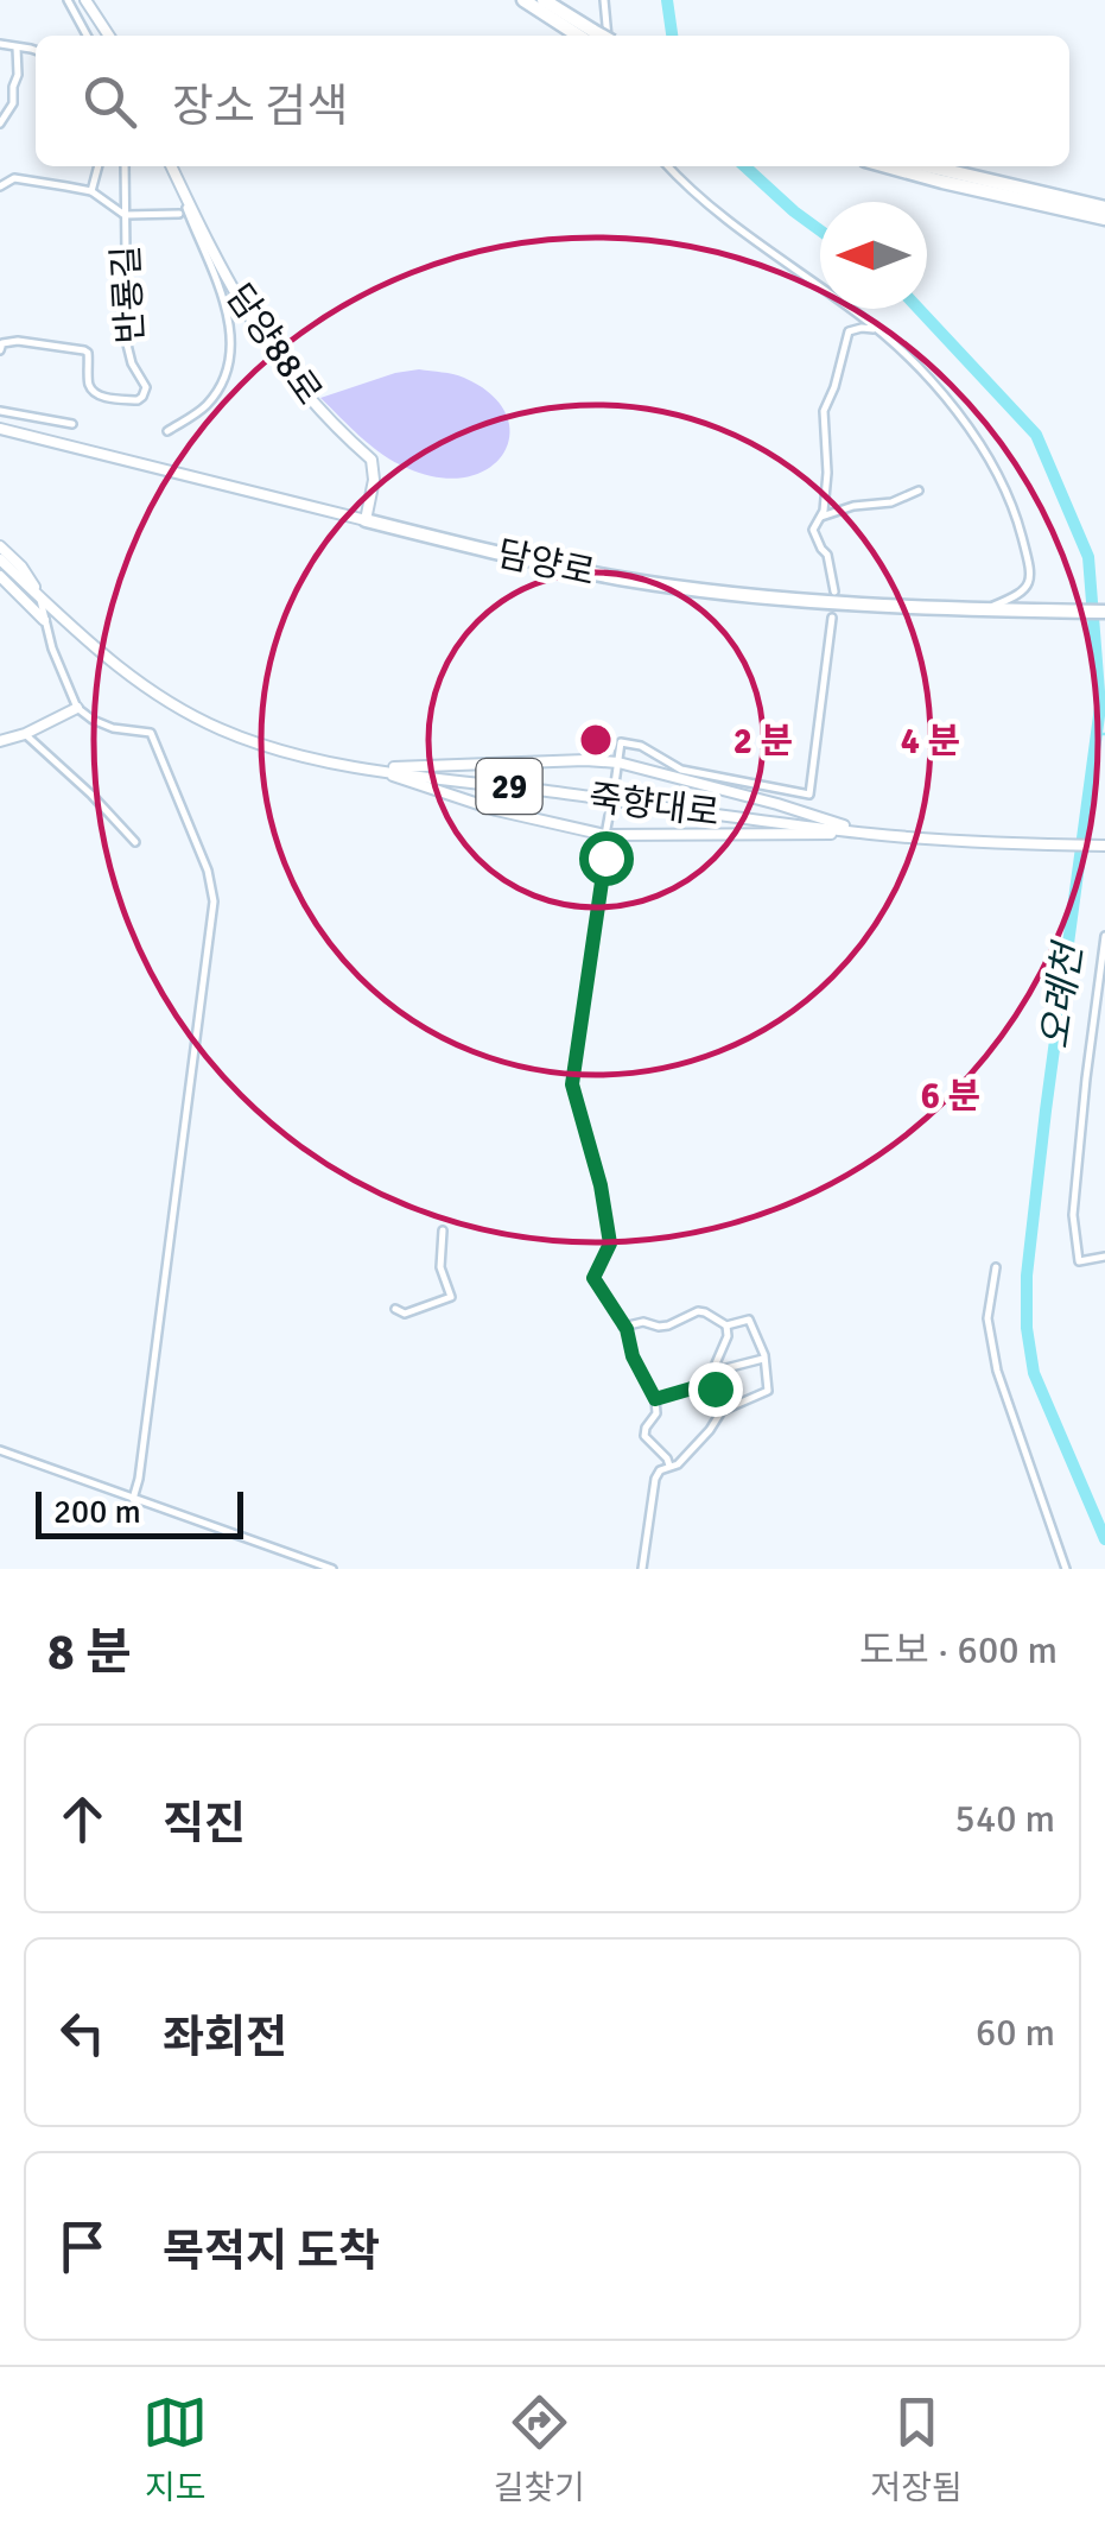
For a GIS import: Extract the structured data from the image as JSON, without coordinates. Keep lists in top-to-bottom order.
{
  "streets": {
    "highway": ["담양로"],
    "main road": ["담양88로", "29", "죽향대로"],
    "street": ["반룡길"]
  },
  "crossings": [
    ["담양88로", "담양로"]
  ],
  "water": ["오례천"],
  "scale_bar": "200 m",
  "north": "left",
  "page": {
    "search": "장소 검색",
    "scale": "200 m",
    "heading": ["8 분", "도보 · 600 m"],
    "list": [
      ["직진", "540 m"],
      ["좌회전", "60 m"],
      "목적지 도착"
    ],
    "nav": ["지도", "길찾기", "저장됨"]
  },
  "rings": ["2 분", "4 분", "6 분"]
}
